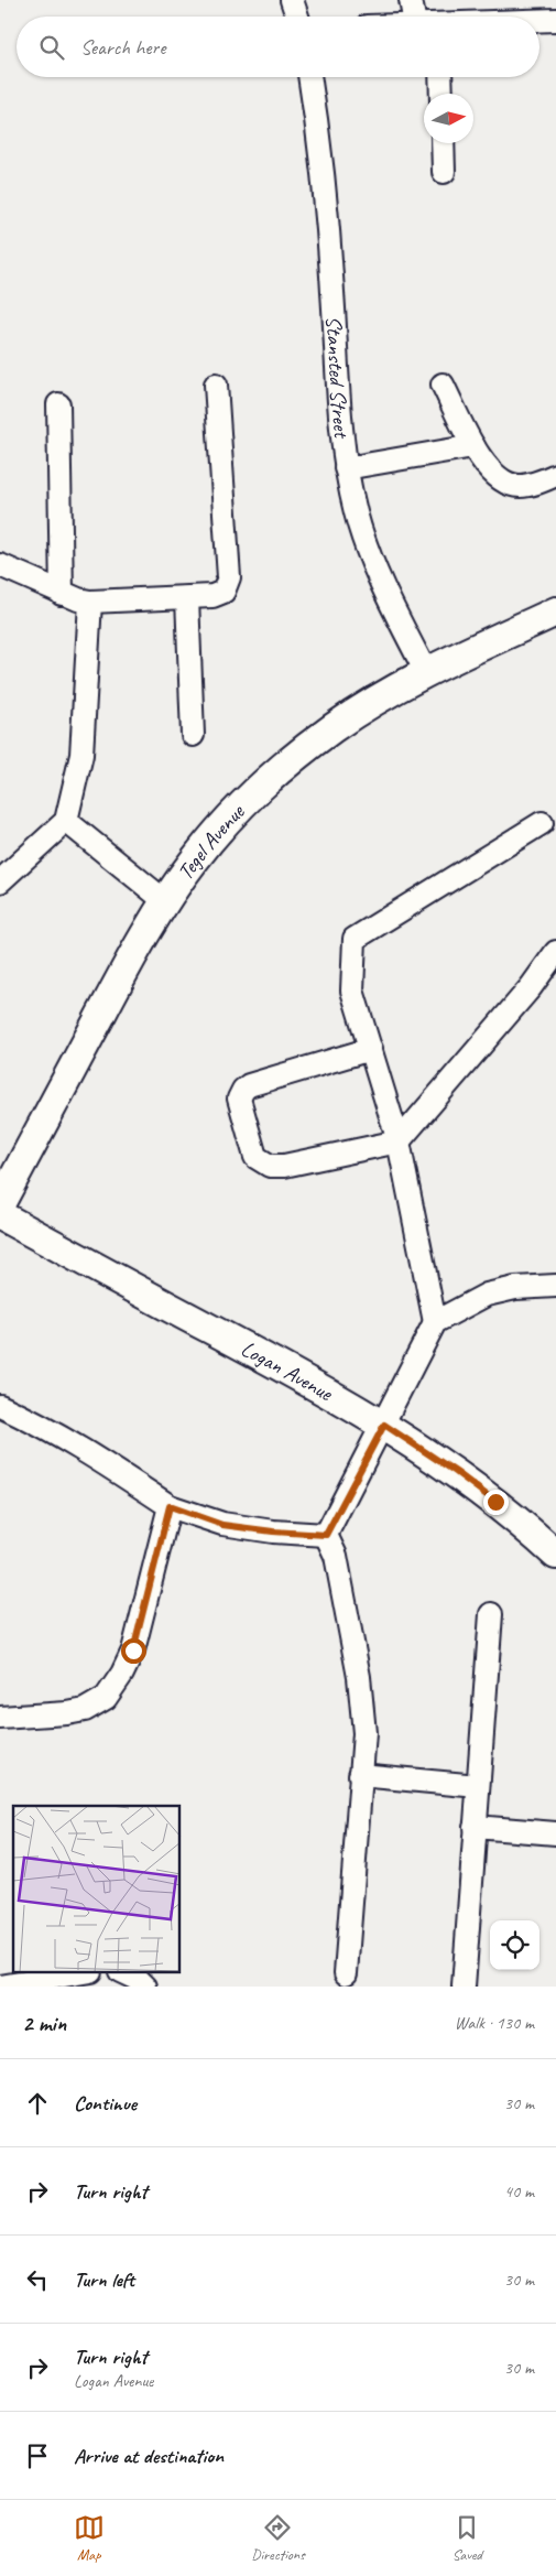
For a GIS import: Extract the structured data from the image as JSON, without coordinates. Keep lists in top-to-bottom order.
{
  "streets": {
    "street": ["Stansted Street", "Tegel Avenue", "Logan Avenue"]
  },
  "crossings": [
    ["Stansted Street", "Tegel Avenue"]
  ],
  "north": "right",
  "page": {
    "search": "Search here",
    "heading": ["2 min", "Walk · 130 m"],
    "list": [
      ["Continue", "30 m"],
      ["Turn right", "40 m"],
      ["Turn left", "30 m"],
      ["Turn right", "Logan Avenue", "30 m"],
      "Arrive at destination"
    ],
    "nav": ["Map", "Directions", "Saved"]
  }
}
